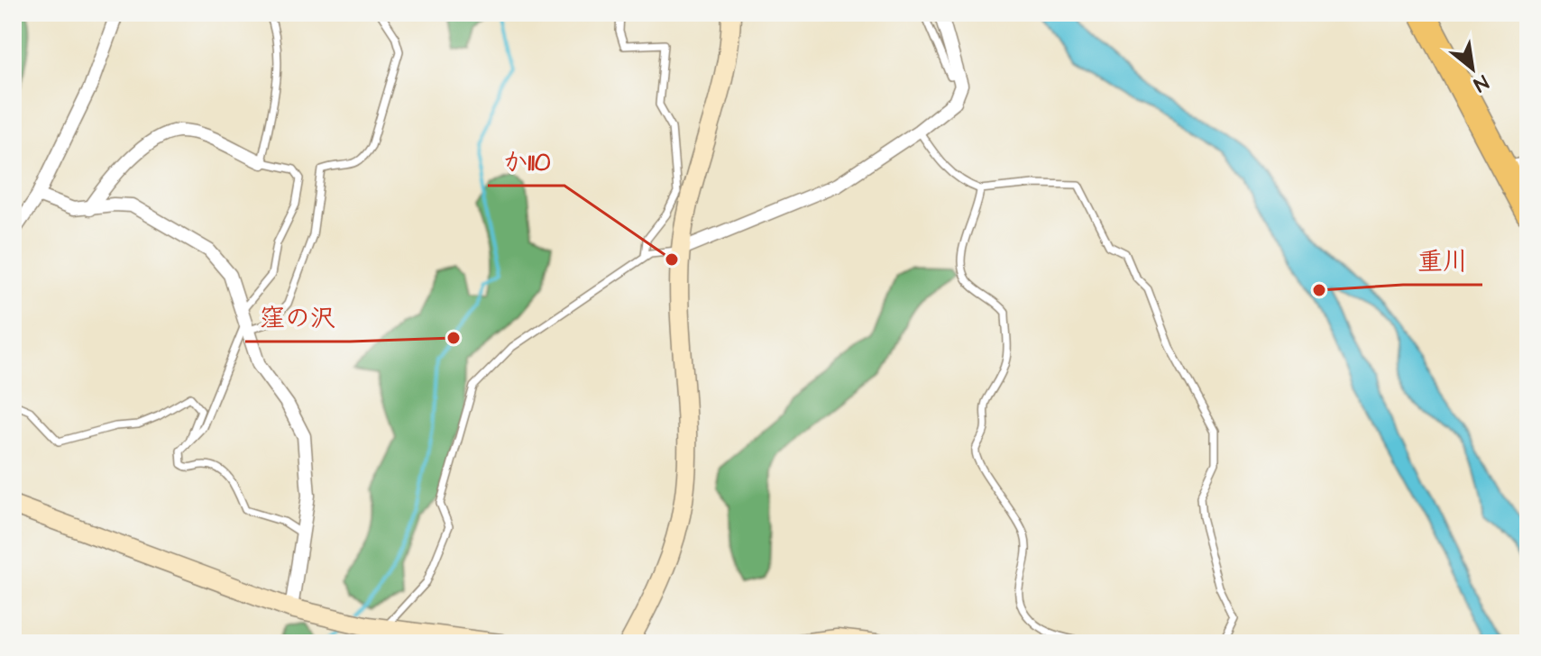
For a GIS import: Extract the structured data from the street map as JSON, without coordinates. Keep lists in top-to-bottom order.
{
  "places": ["か110", "重川", "窪の沢"],
  "north": "bottom right"
}
